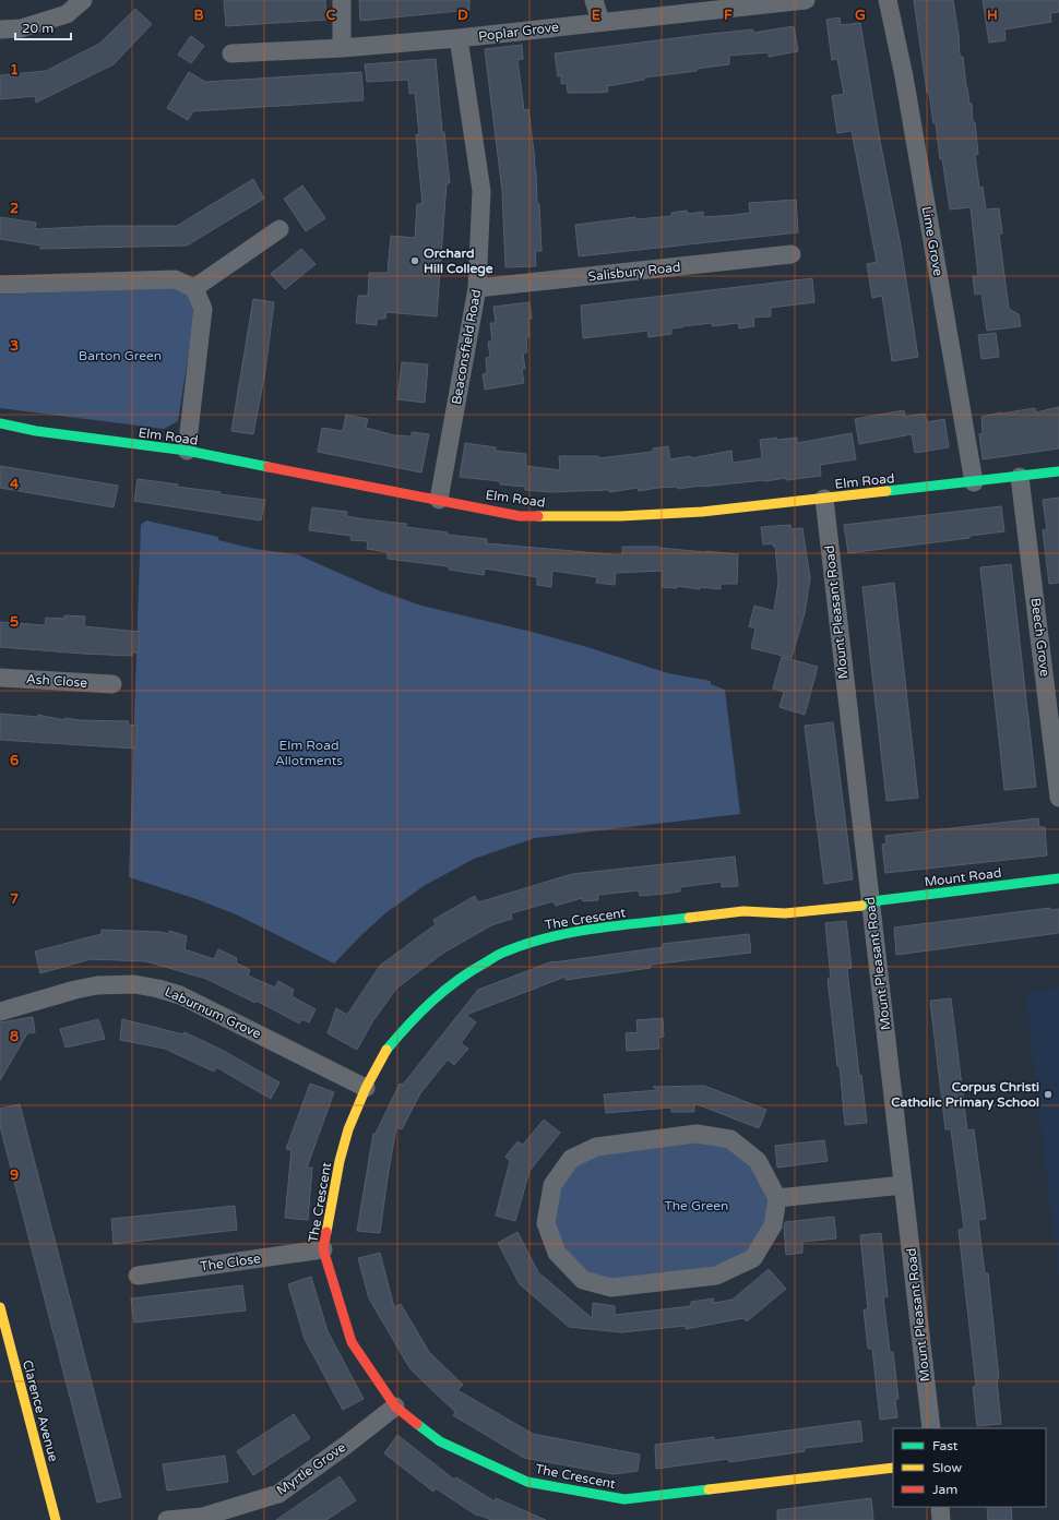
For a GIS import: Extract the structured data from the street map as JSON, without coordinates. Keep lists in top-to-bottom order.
{
  "streets": {
    "street": [
      "Poplar Grove",
      "Lime Grove",
      "Salisbury Road",
      "Beaconsfield Road",
      "Elm Road",
      "Mount Pleasant Road",
      "Beech Grove",
      "Ash Close",
      "Mount Road",
      "The Crescent",
      "Laburnum Grove",
      "The Close",
      "Clarence Avenue",
      "Myrtle Grove"
    ]
  },
  "crossings": [
    ["Poplar Grove", "Beaconsfield Road"],
    ["Lime Grove", "Elm Road"],
    ["Salisbury Road", "Beaconsfield Road"],
    ["Beaconsfield Road", "Elm Road"],
    ["Elm Road", "Mount Pleasant Road"],
    ["Elm Road", "Beech Grove"],
    ["Mount Pleasant Road", "Mount Road"],
    ["Mount Pleasant Road", "The Crescent"],
    ["Mount Road", "The Crescent"],
    ["The Crescent", "Laburnum Grove"],
    ["The Crescent", "The Close"],
    ["The Crescent", "Myrtle Grove"]
  ],
  "parks": ["Barton Green", "Elm Road Allotments", "The Green"],
  "places": ["Orchard Hill College", "Corpus Christi Catholic Primary School"],
  "legend": ["Fast", "Slow", "Jam"],
  "scale_bar": "20 m",
  "grid": {
    "columns": [
      "B",
      "C",
      "D",
      "E",
      "F",
      "G",
      "H"
    ],
    "rows": [
      "1",
      "2",
      "3",
      "4",
      "5",
      "6",
      "7",
      "8",
      "9"
    ]
  }
}
